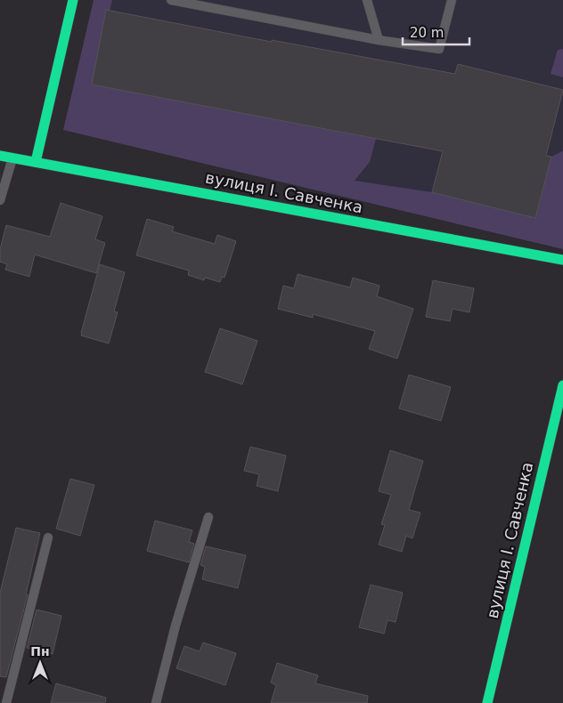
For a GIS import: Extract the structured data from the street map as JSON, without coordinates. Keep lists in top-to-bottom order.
{
  "streets": {
    "street": ["вулиця І. Савченка"]
  },
  "scale_bar": "20 m",
  "north": "top"
}
